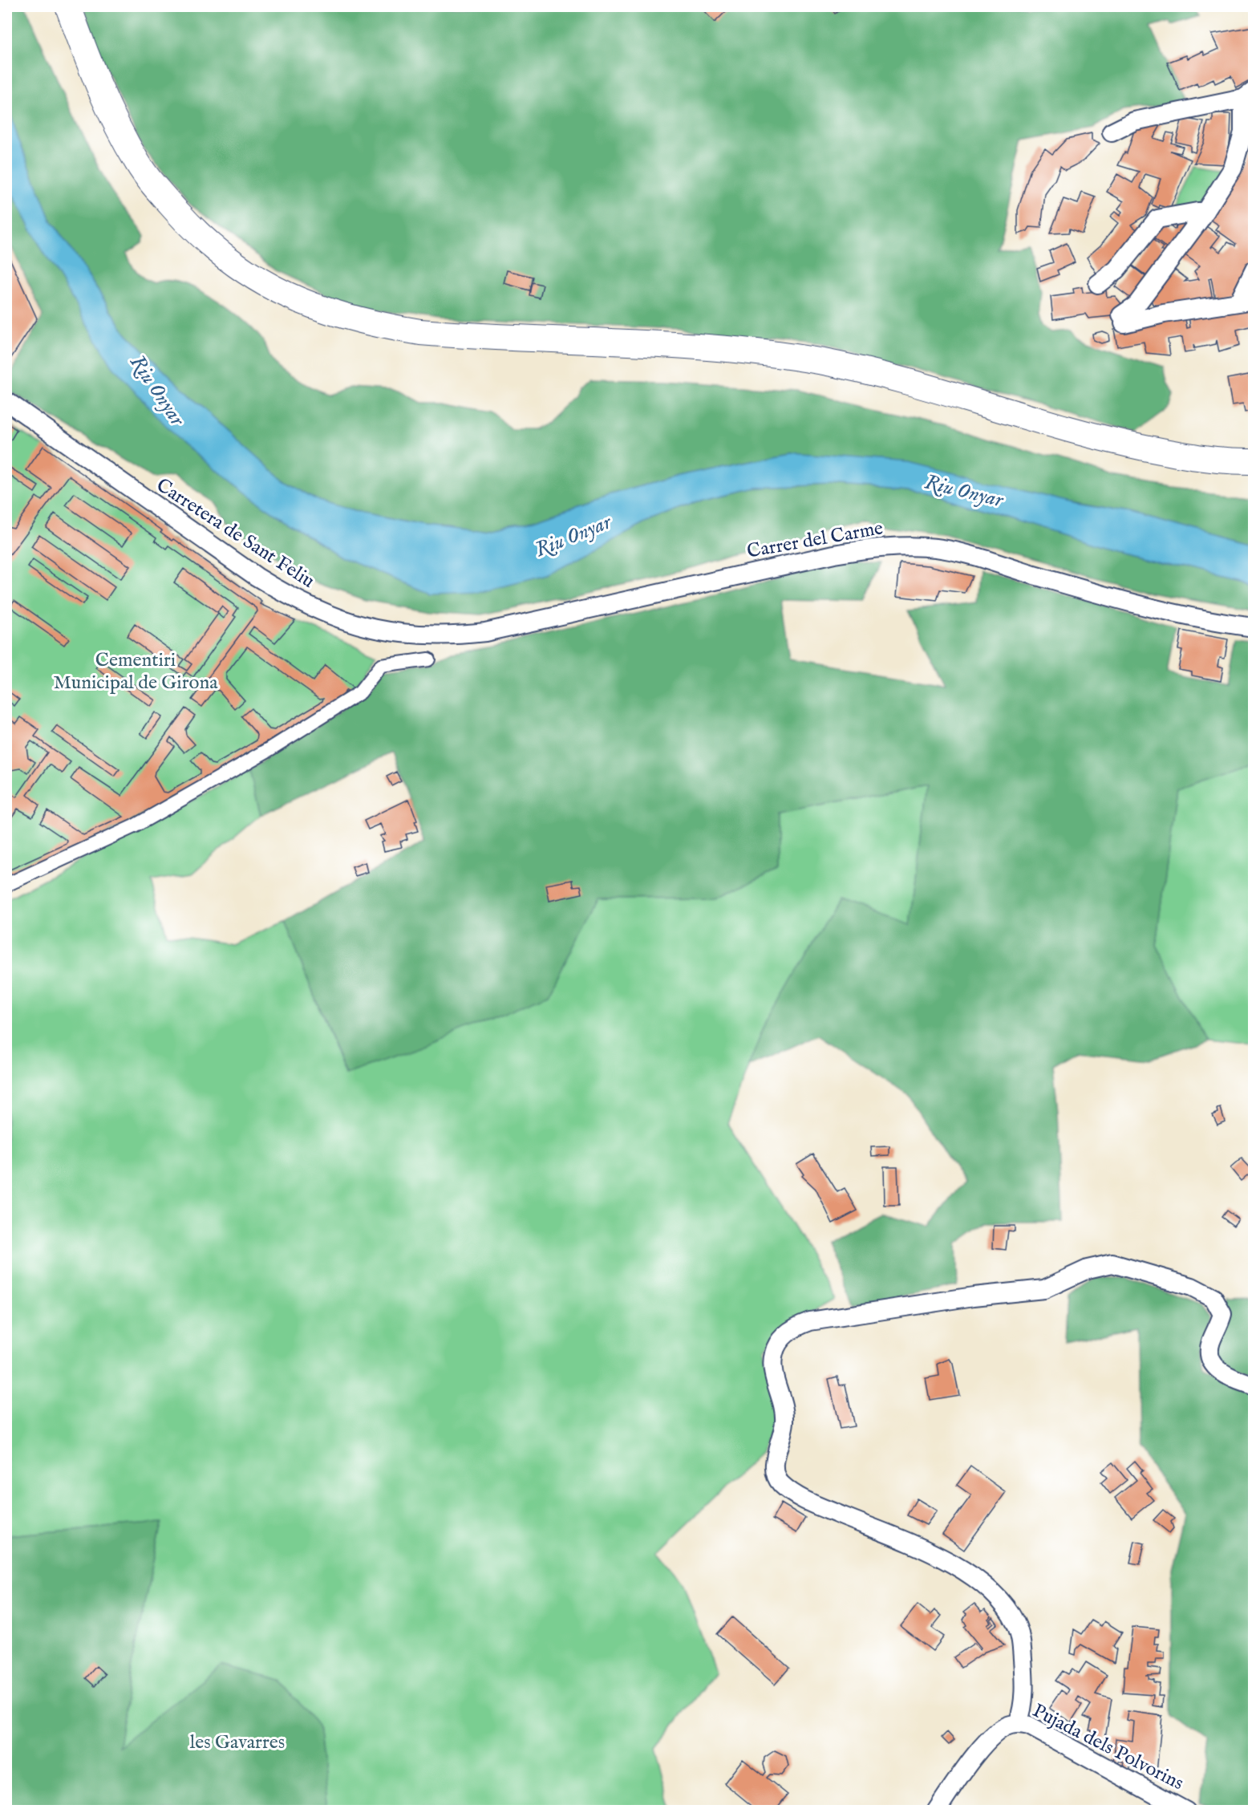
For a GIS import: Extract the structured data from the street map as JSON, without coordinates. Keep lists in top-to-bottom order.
{
  "streets": {
    "street": ["Carretera de Sant Feliu", "Carrer del Carme", "Pujada dels Polvorins"]
  },
  "crossings": [
    ["Carretera de Sant Feliu", "Carrer del Carme"]
  ],
  "water": ["Riu Onyar"],
  "parks": ["Cementiri Municipal de Girona", "les Gavarres"]
}
